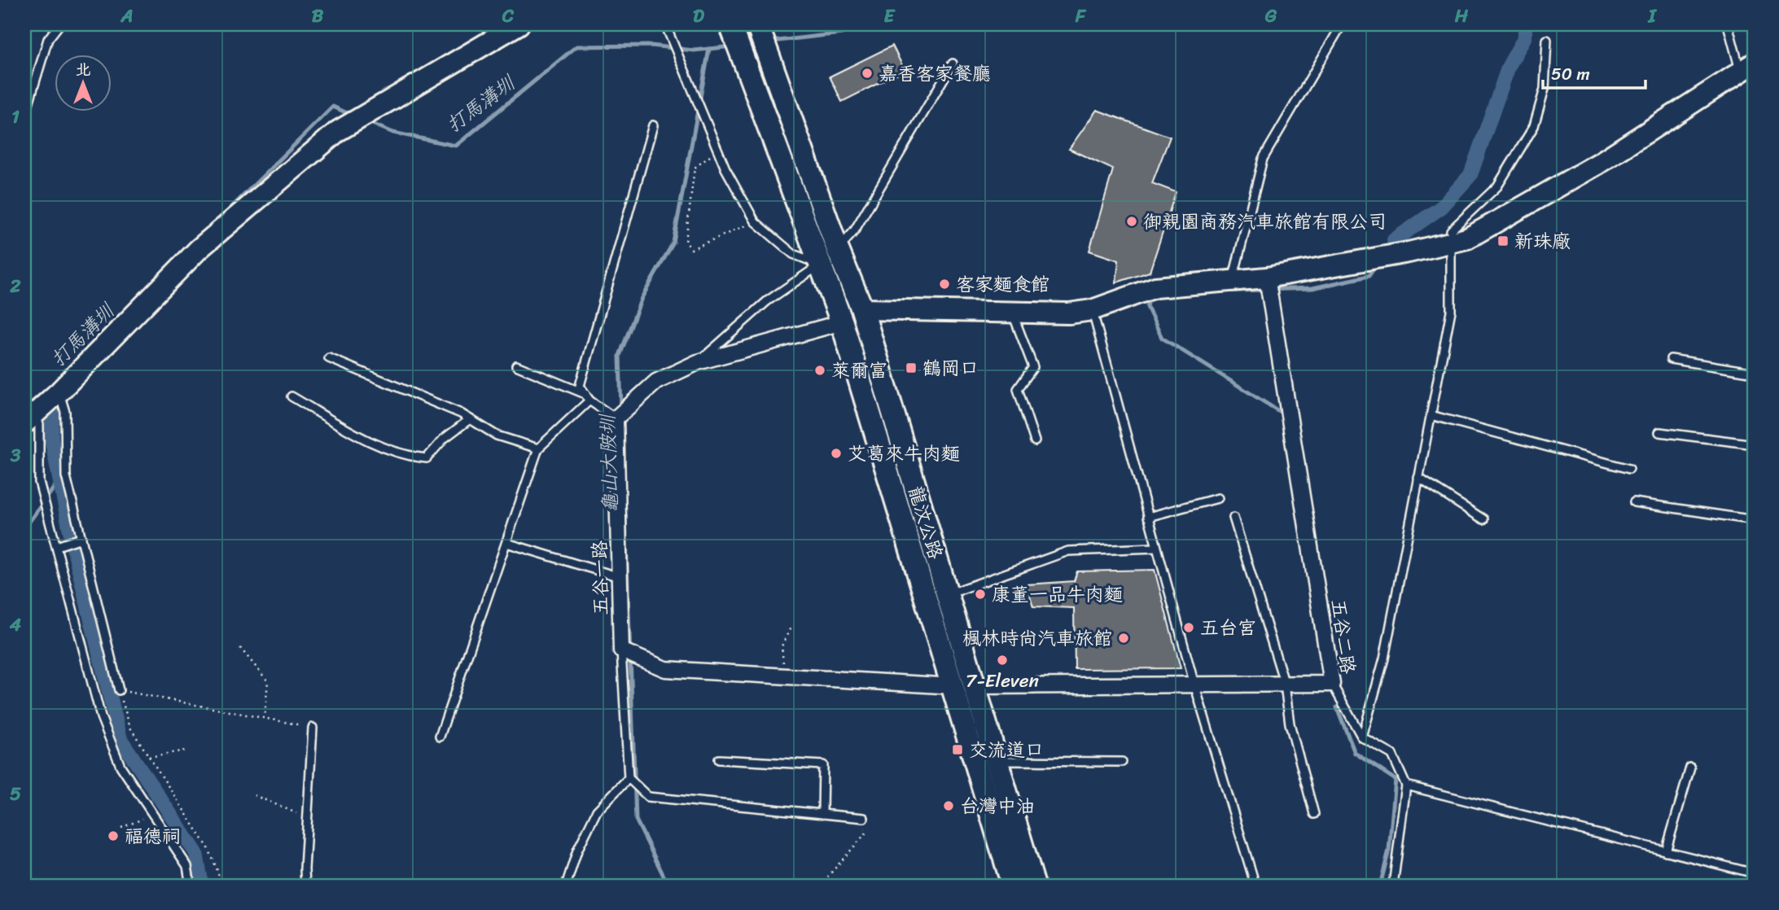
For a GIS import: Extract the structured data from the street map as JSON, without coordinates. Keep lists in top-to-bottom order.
{
  "streets": {
    "main road": ["龍汶公路"],
    "street": ["五谷一路", "五谷二路"]
  },
  "crossings": [
    ["龍汶公路", "五谷二路"]
  ],
  "water": ["打馬溝圳", "龜山大陂圳"],
  "places": {
    "other": [
      "嘉香客家餐廳",
      "御親園商務汽車旅館有限公司",
      "客家麵食館",
      "萊爾富",
      "艾葛來牛肉麵",
      "康董一品牛肉麵",
      "五台宮",
      "楓林時尚汽車旅館",
      "7-Eleven",
      "台灣中油",
      "福德祠"
    ],
    "transit": ["新珠廠", "鶴岡口", "交流道口"]
  },
  "scale_bar": "50 m",
  "north": "top",
  "grid": {
    "columns": [
      "A",
      "B",
      "C",
      "D",
      "E",
      "F",
      "G",
      "H",
      "I"
    ],
    "rows": [
      "1",
      "2",
      "3",
      "4",
      "5"
    ]
  }
}
